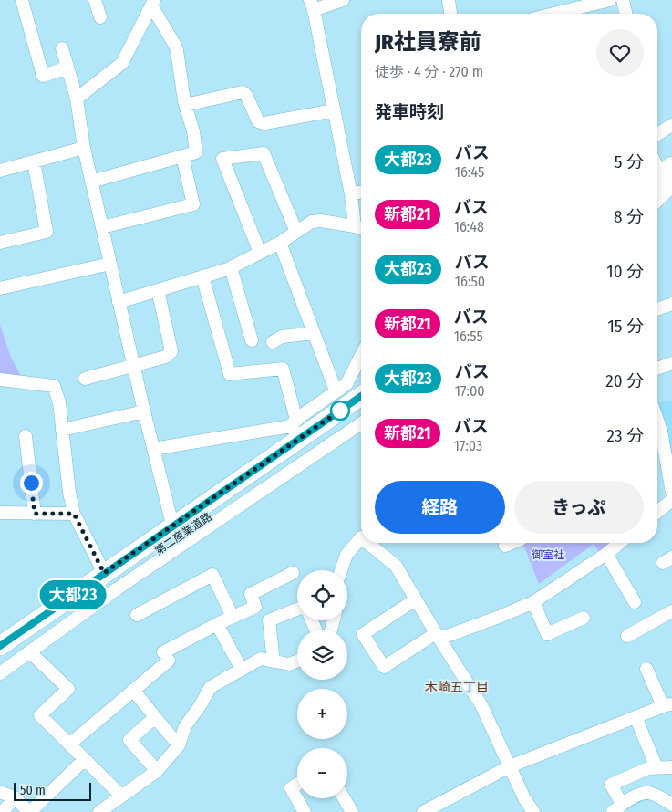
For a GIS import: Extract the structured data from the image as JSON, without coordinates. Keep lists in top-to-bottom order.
{
  "streets": {
    "main road": ["第二産業道路"]
  },
  "districts": ["木崎五丁目"],
  "parks": ["御室社"],
  "lines": ["bus line 大都23"],
  "scale_bar": "50 m",
  "page": {
    "on_map": "大都23",
    "heading": [
      ["JR社員寮前", "徒歩 · 4 分 · 270 m"],
      "発車時刻"
    ],
    "list": [
      {
        "mark": "大都23",
        "name": "バス",
        "note": "16:45",
        "value": "5 分"
      },
      {
        "mark": "新都21",
        "name": "バス",
        "note": "16:48",
        "value": "8 分"
      },
      {
        "mark": "大都23",
        "name": "バス",
        "note": "16:50",
        "value": "10 分"
      },
      {
        "mark": "新都21",
        "name": "バス",
        "note": "16:55",
        "value": "15 分"
      },
      {
        "mark": "大都23",
        "name": "バス",
        "note": "17:00",
        "value": "20 分"
      },
      {
        "mark": "新都21",
        "name": "バス",
        "note": "17:03",
        "value": "23 分"
      }
    ],
    "buttons": ["経路", "きっぷ"],
    "map_buttons": ["+", "−"],
    "scale": "50 m"
  }
}
